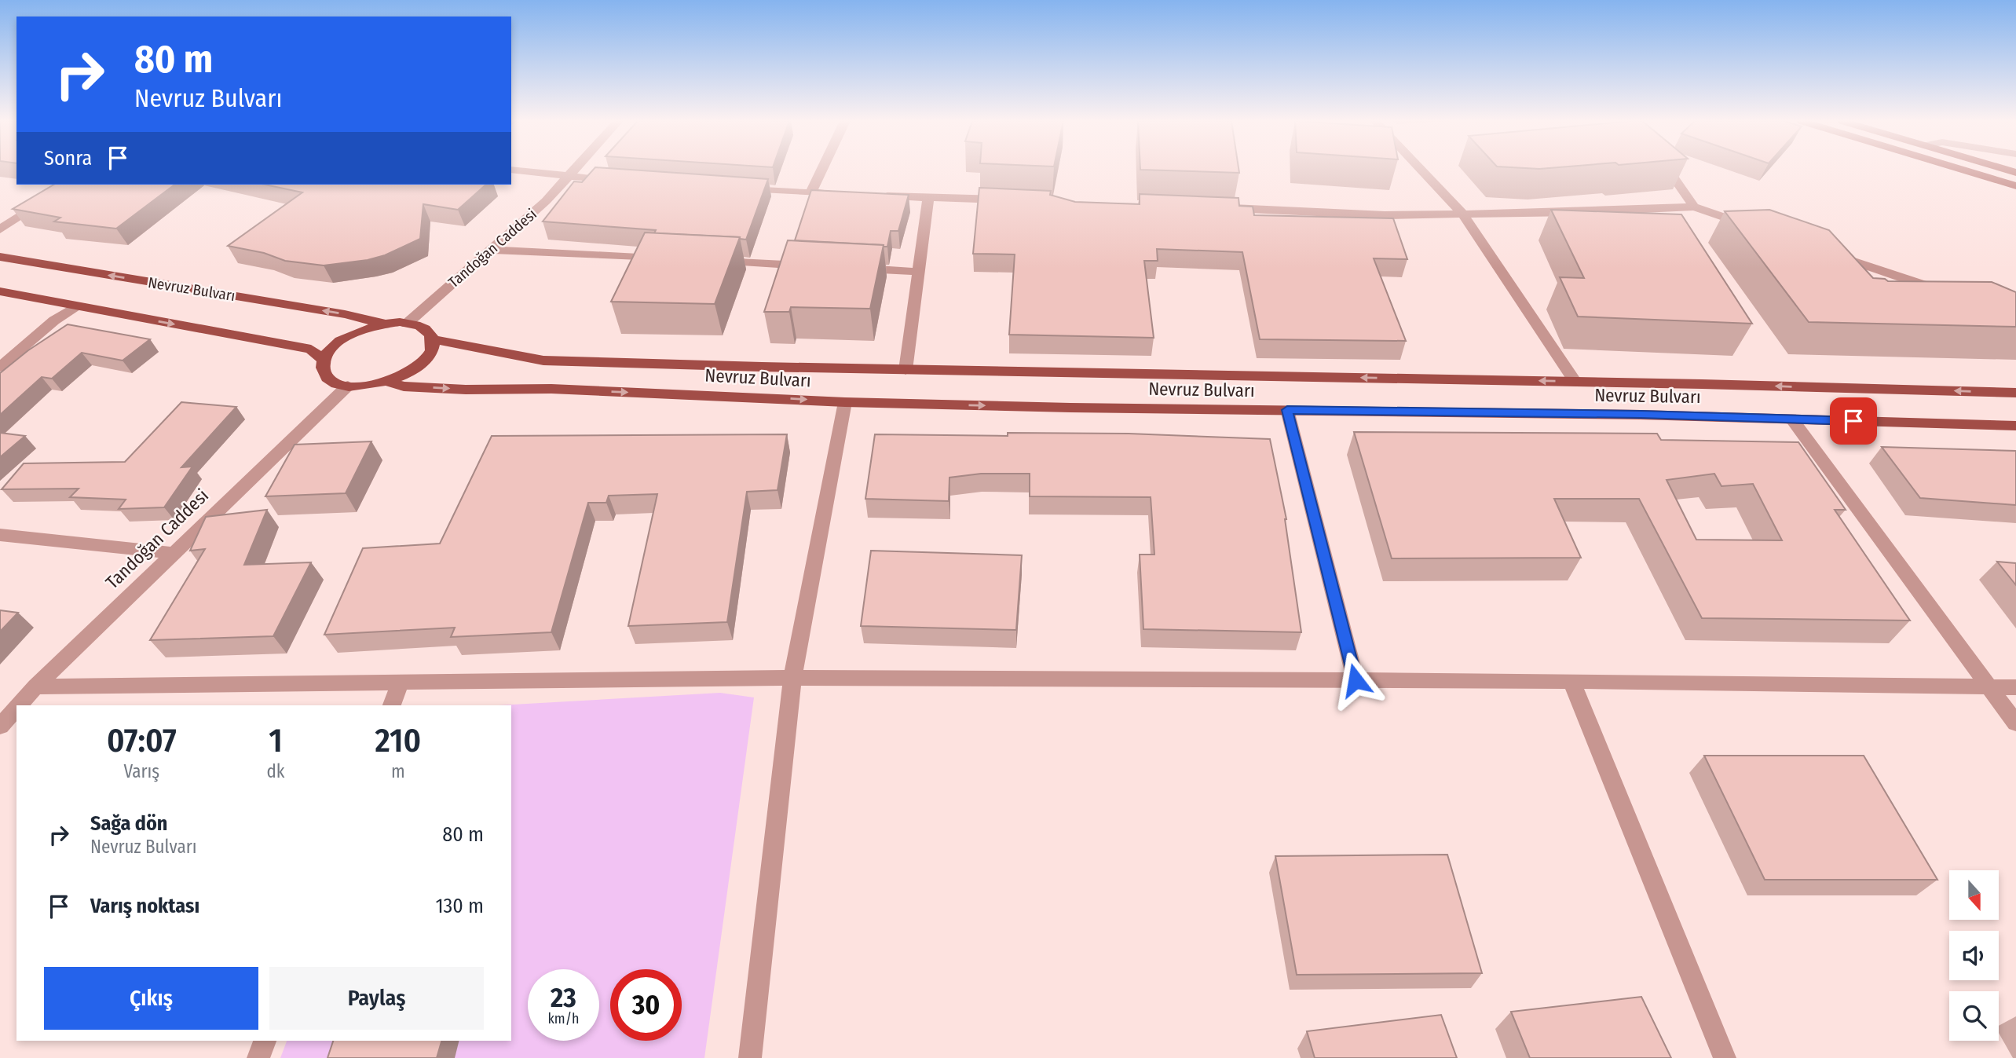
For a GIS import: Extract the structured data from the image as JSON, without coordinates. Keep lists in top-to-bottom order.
{
  "streets": {
    "main road": ["Nevruz Bulvarı"],
    "street": ["Tandoğan Caddesi"]
  },
  "north": "bottom",
  "page": {
    "turn": ["80 m", "Nevruz Bulvarı"],
    "then": "Sonra",
    "eta": [
      "07:07",
      "Varış",
      "1",
      "dk",
      "210",
      "m"
    ],
    "list": [
      {
        "name": "Sağa dön",
        "note": "Nevruz Bulvarı",
        "value": "80 m"
      },
      {
        "name": "Varış noktası",
        "value": "130 m"
      }
    ],
    "buttons": ["Çıkış", "Paylaş"],
    "speed": "23 km/h",
    "limit": "30"
  }
}
